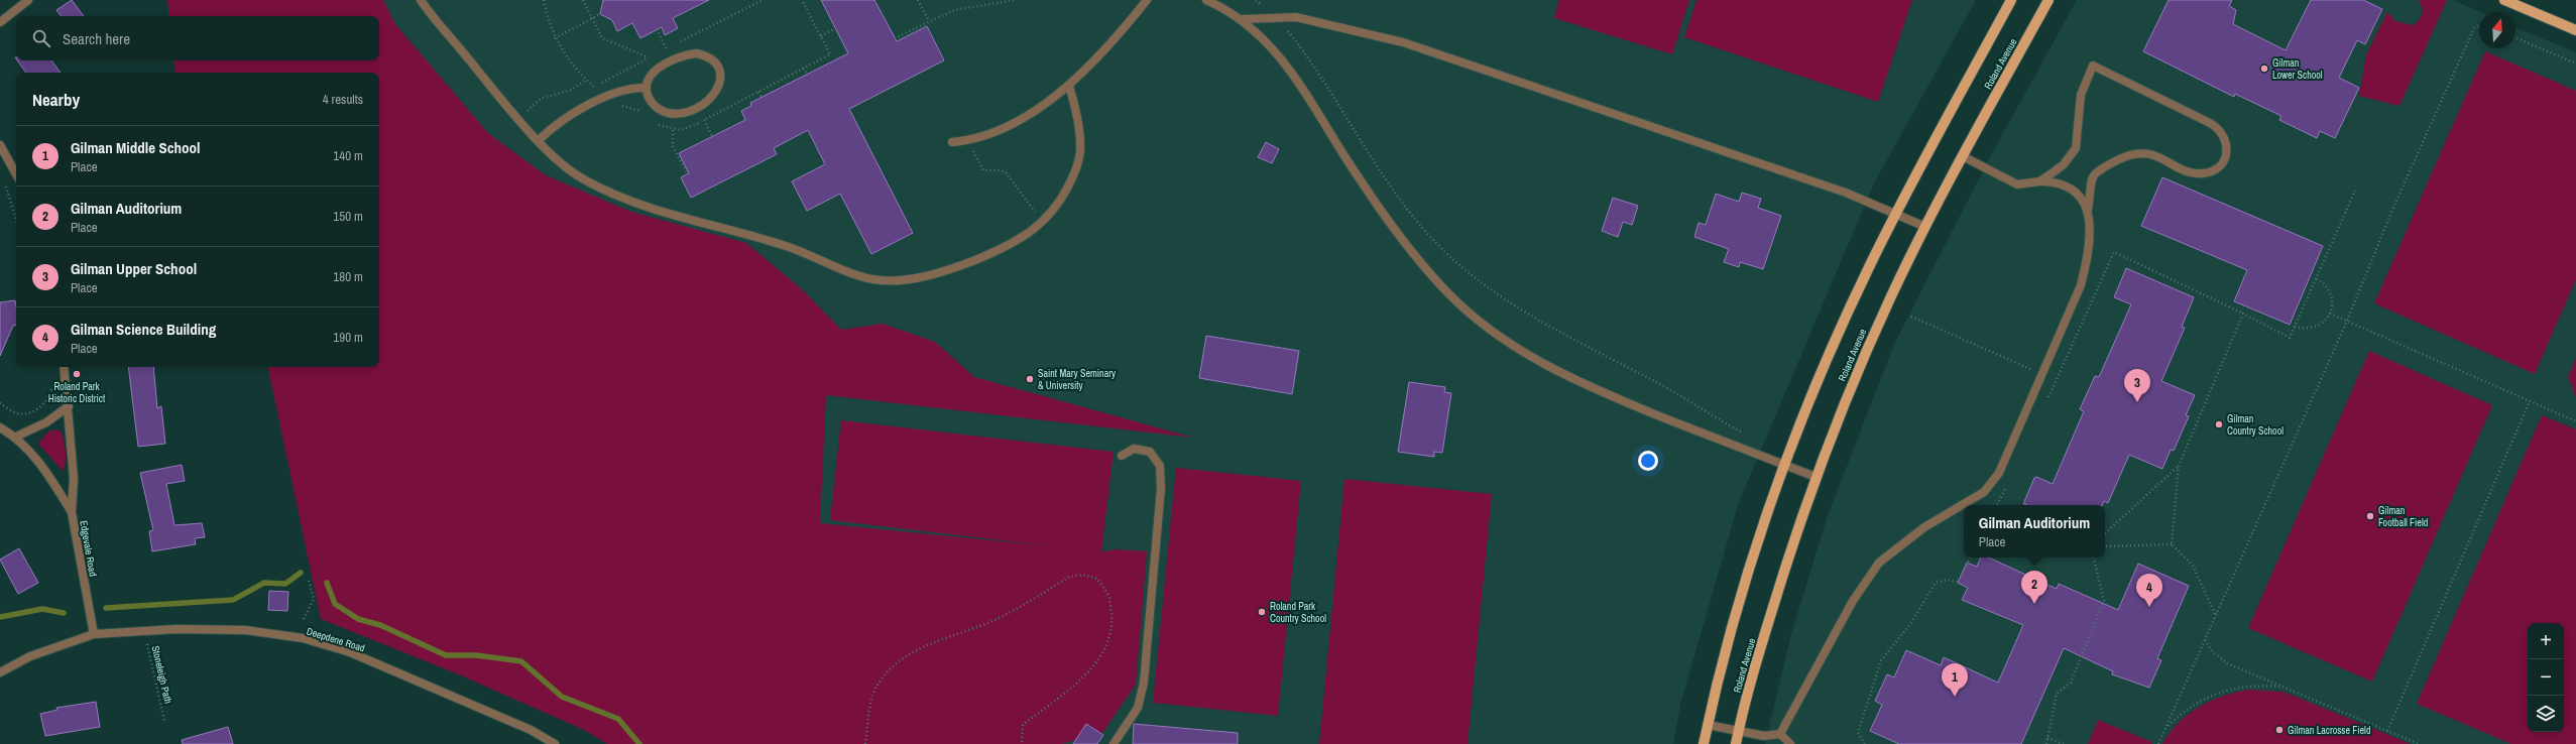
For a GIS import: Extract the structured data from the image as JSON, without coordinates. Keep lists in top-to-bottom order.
{
  "streets": {
    "main road": ["Roland Avenue"],
    "street": ["Edgevale Road", "Deepdene Road"],
    "path": ["Stoneleigh Path"]
  },
  "crossings": [
    ["Edgevale Road", "Deepdene Road"],
    ["Deepdene Road", "Stoneleigh Path"]
  ],
  "places": [
    "Gilman Lower School",
    "Roland Park Historic District",
    "Saint Mary Seminary & University",
    "Gilman Country School",
    "Gilman Football Field",
    "Roland Park Country School",
    "Gilman Lacrosse Field"
  ],
  "north": "top",
  "page": {
    "search": "Search here",
    "heading": ["Nearby", "4 results"],
    "list": [
      {
        "mark": "1",
        "name": "Gilman Middle School",
        "note": "Place",
        "value": "140 m"
      },
      {
        "mark": "2",
        "name": "Gilman Auditorium",
        "note": "Place",
        "value": "150 m"
      },
      {
        "mark": "3",
        "name": "Gilman Upper School",
        "note": "Place",
        "value": "180 m"
      },
      {
        "mark": "4",
        "name": "Gilman Science Building",
        "note": "Place",
        "value": "190 m"
      }
    ],
    "pins": [
      "3",
      "2",
      "4",
      "1"
    ],
    "popup": ["Gilman Auditorium", "Place"],
    "map_buttons": ["+", "−"]
  }
}
